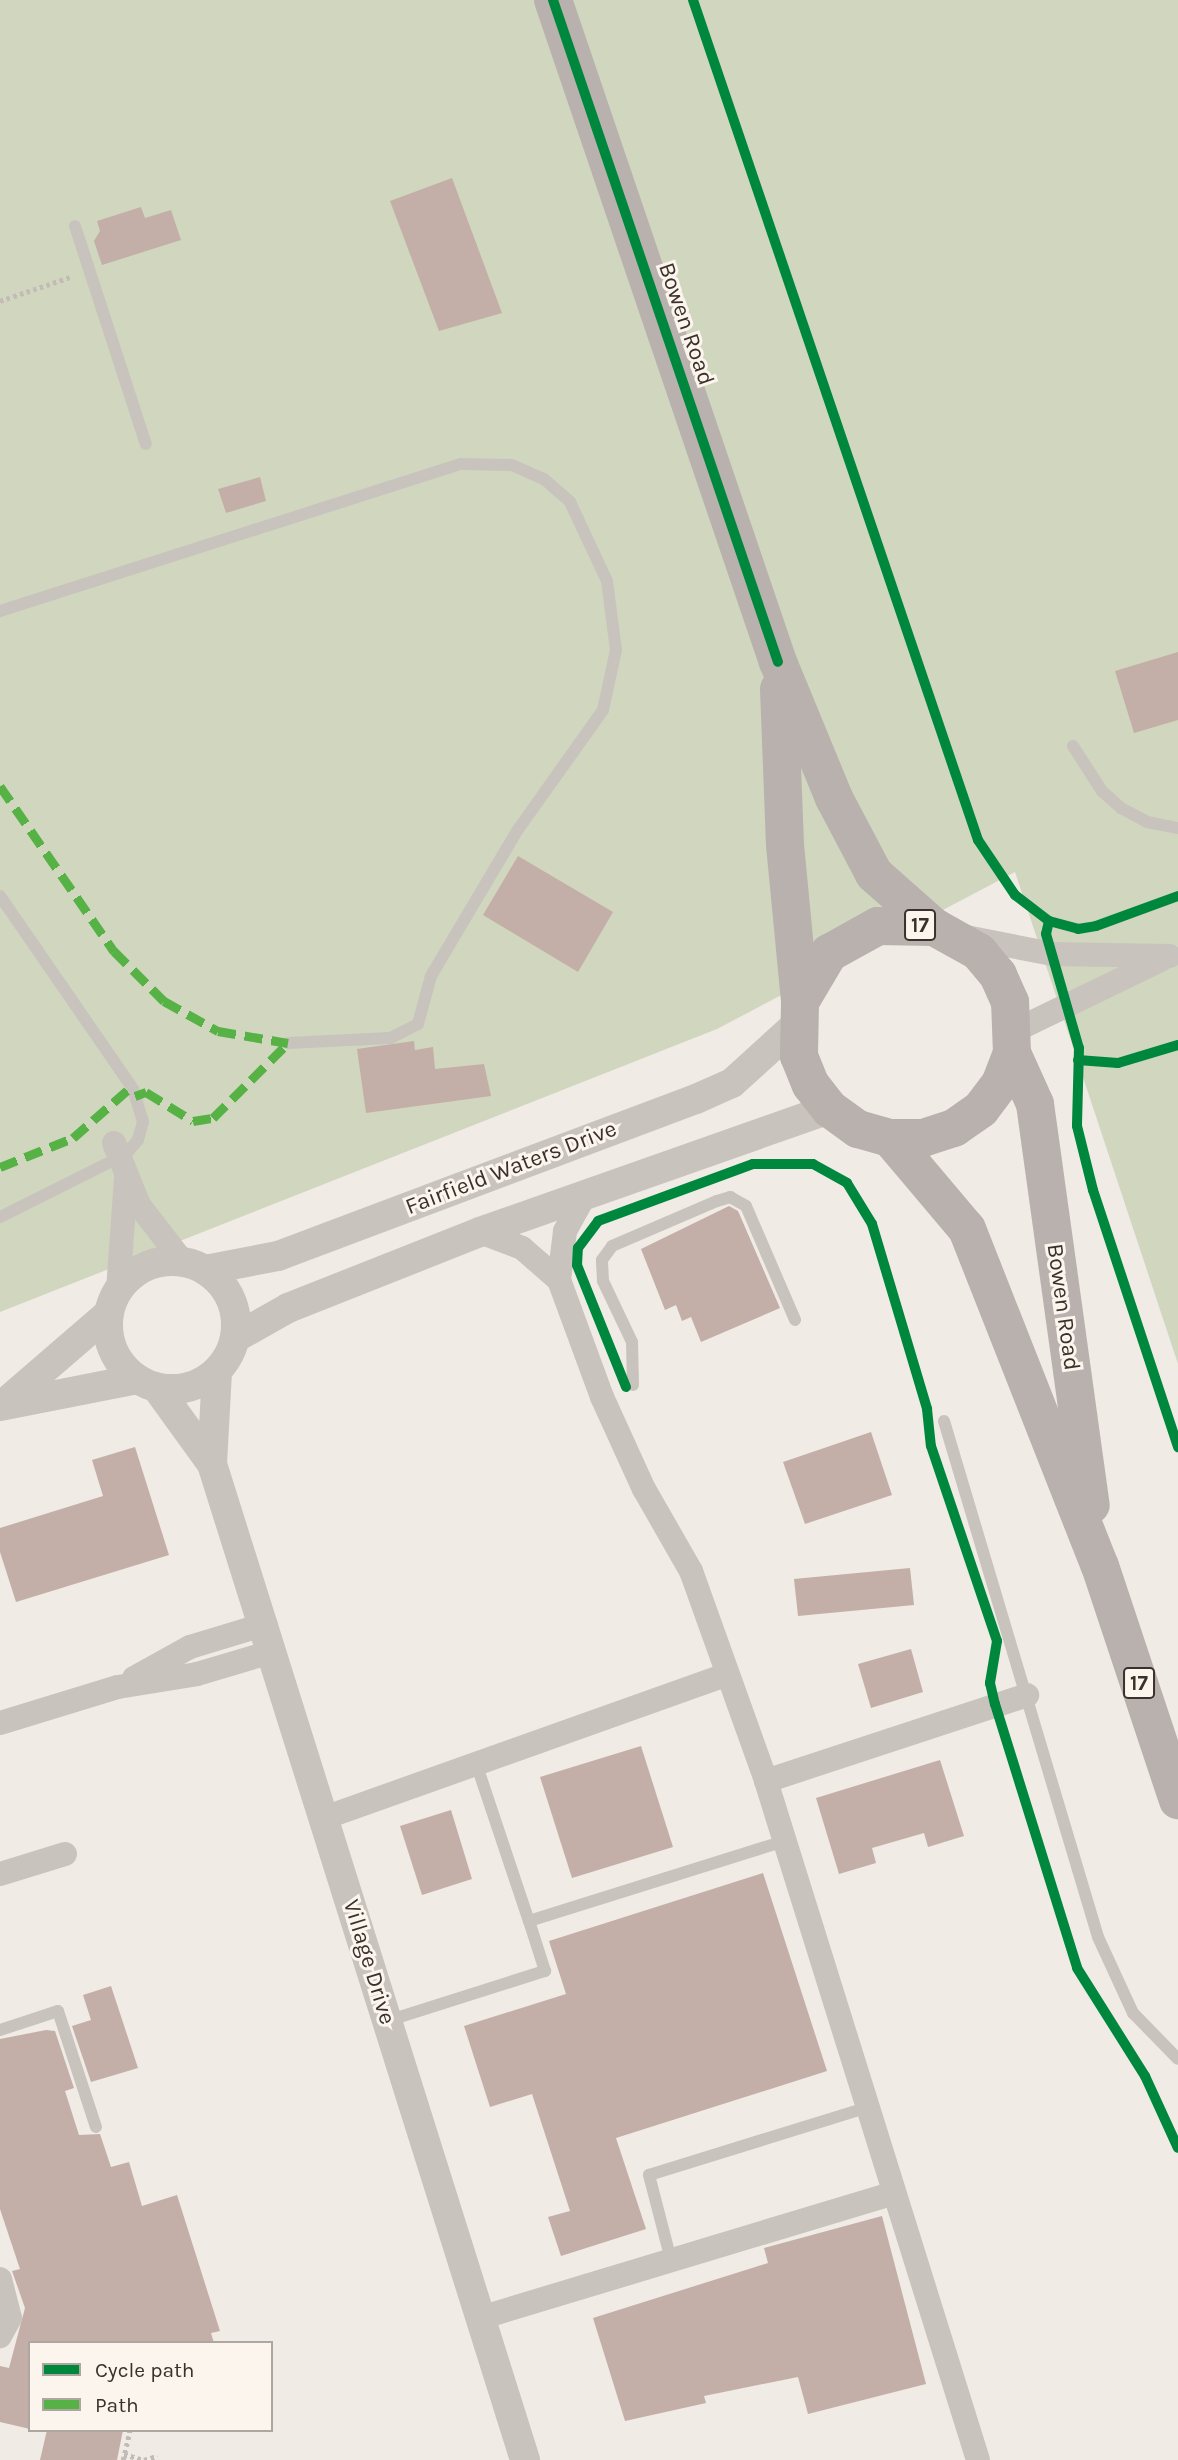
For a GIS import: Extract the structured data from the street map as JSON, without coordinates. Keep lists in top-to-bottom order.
{
  "streets": {
    "main road": ["Bowen Road", "17"],
    "street": ["Fairfield Waters Drive", "Village Drive"]
  },
  "crossings": [
    ["Bowen Road", "17"],
    ["Bowen Road", "Fairfield Waters Drive"],
    ["17", "Fairfield Waters Drive"],
    ["Fairfield Waters Drive", "Village Drive"]
  ],
  "legend": ["Cycle path", "Path"]
}
